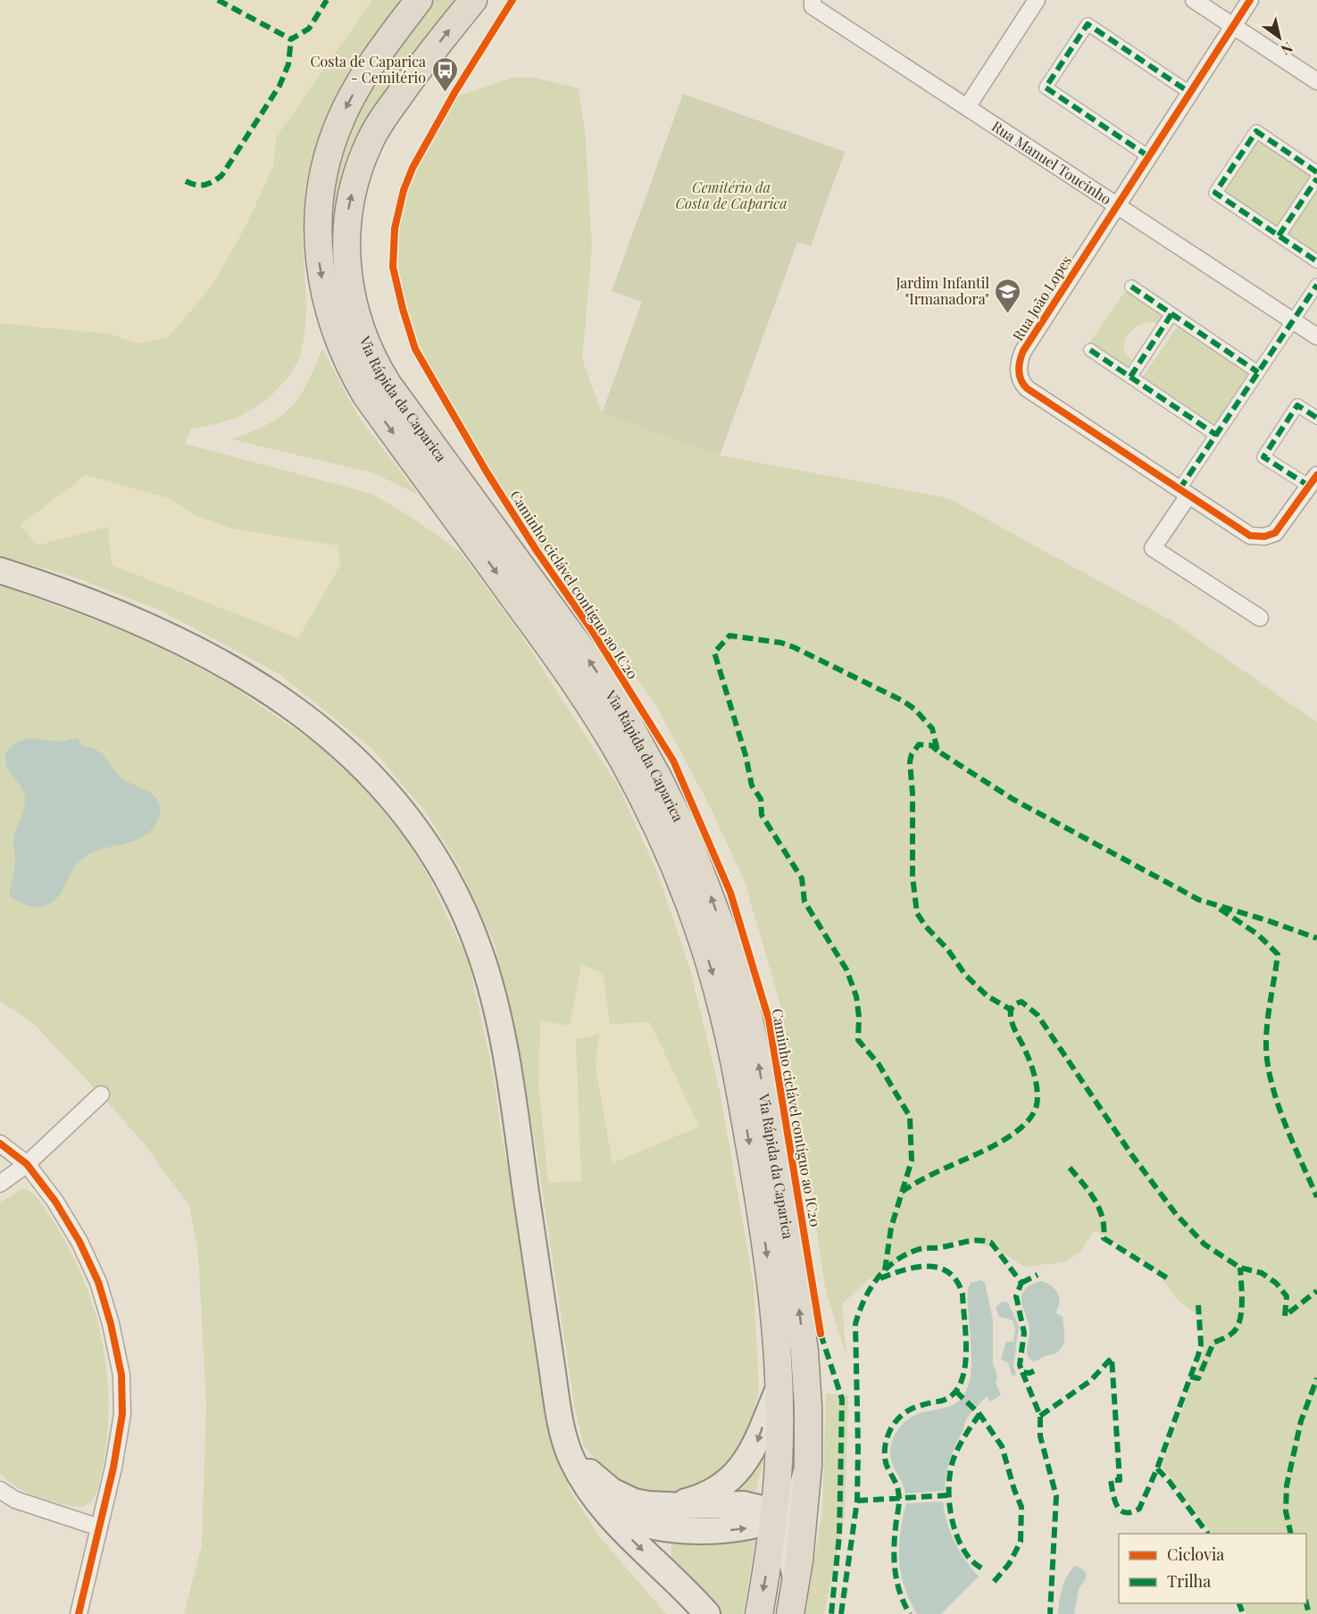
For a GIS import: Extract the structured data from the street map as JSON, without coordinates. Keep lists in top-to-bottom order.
{
  "streets": {
    "highway": ["Via Rápida da Caparica"],
    "street": ["Rua Manuel Toucinho", "Rua João Lopes"],
    "cycle path": ["Caminho ciclável contíguo ao IC20"]
  },
  "crossings": [
    ["Rua Manuel Toucinho", "Rua João Lopes"]
  ],
  "parks": ["Cemitério da Costa de Caparica"],
  "places": {
    "bus stop": ["Costa de Caparica - Cemitério"],
    "school or university": ["Jardim Infantil \"Irmanadora\""]
  },
  "legend": ["Ciclovia", "Trilha"],
  "north": "bottom right"
}
